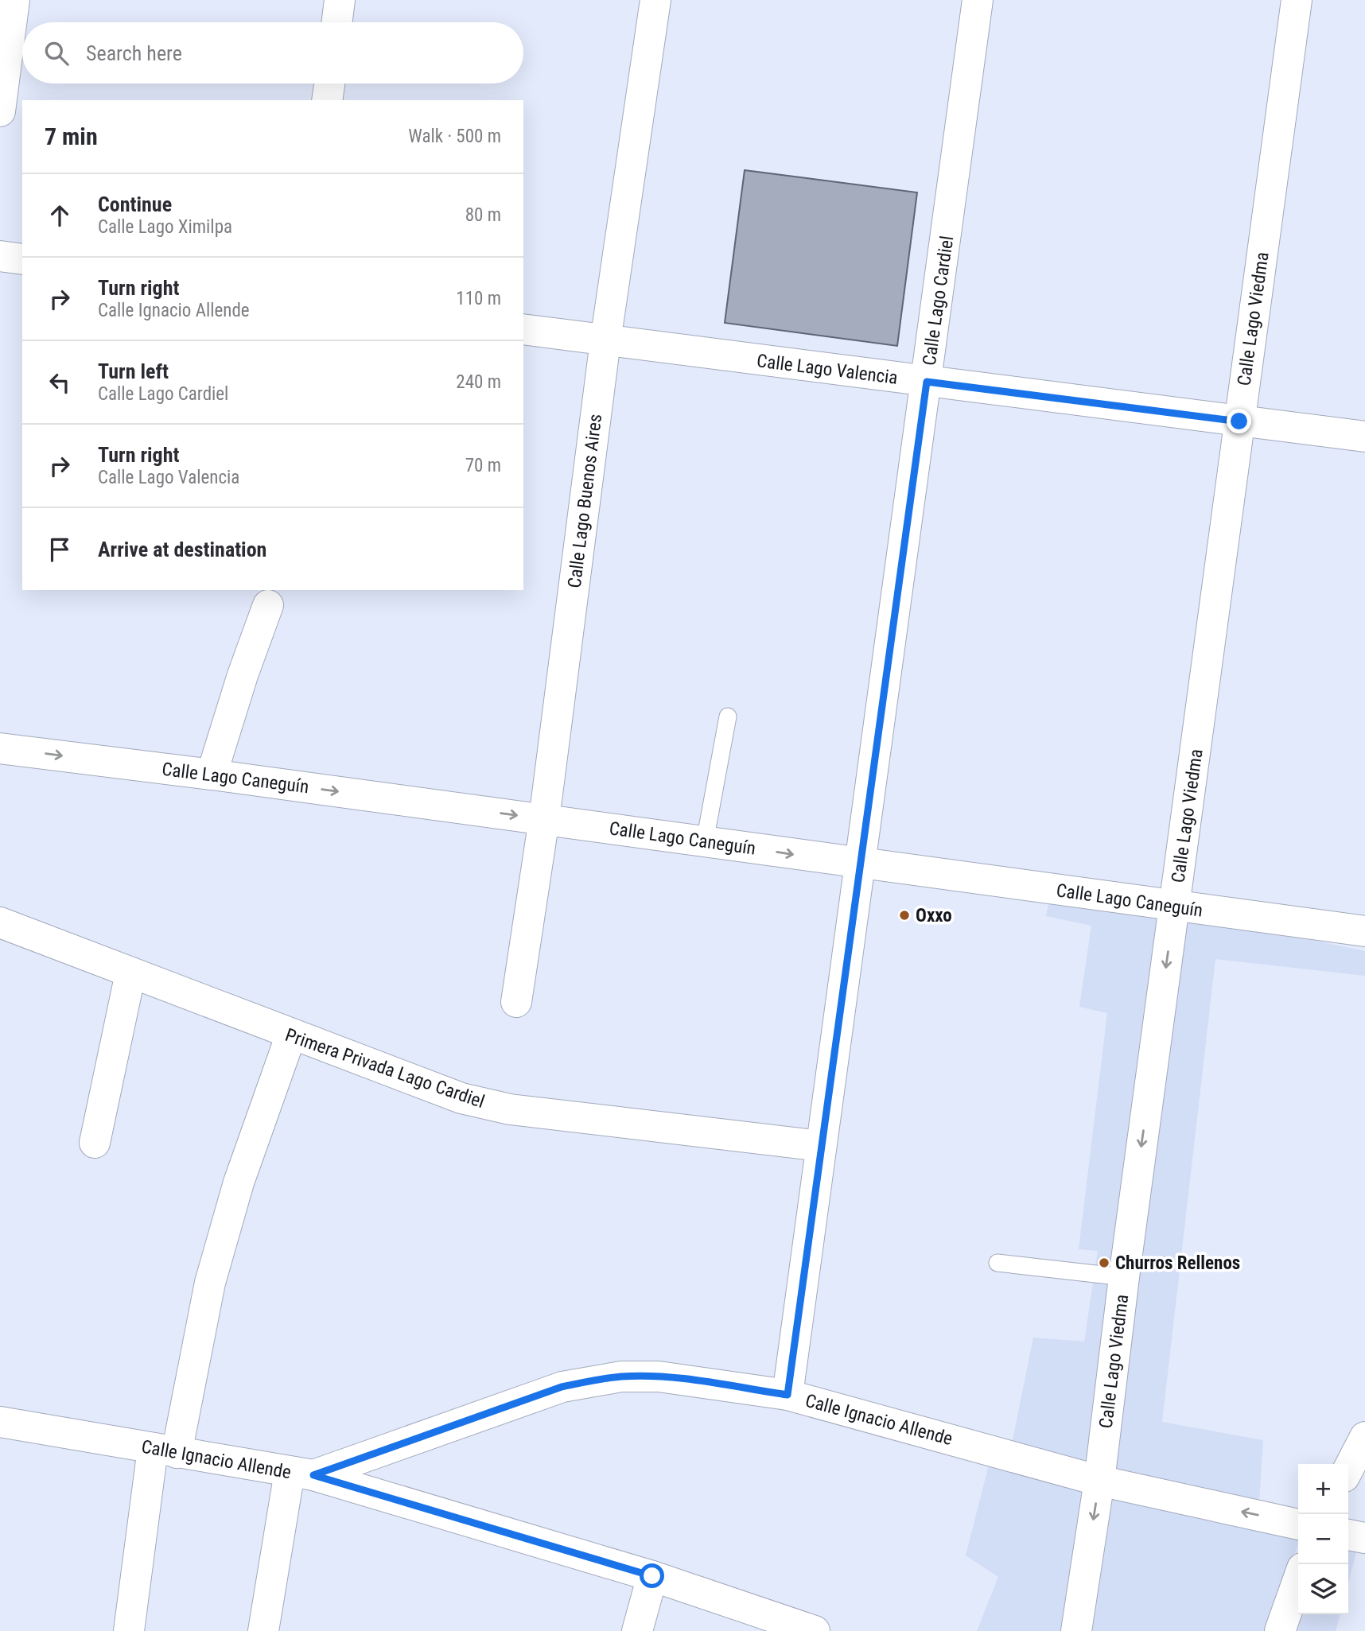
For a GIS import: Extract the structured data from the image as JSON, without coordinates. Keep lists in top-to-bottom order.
{
  "streets": {
    "street": [
      "Calle Lago Cardiel",
      "Calle Lago Viedma",
      "Calle Lago Valencia",
      "Calle Lago Buenos Aires",
      "Calle Lago Caneguín",
      "Primera Privada Lago Cardiel",
      "Calle Ignacio Allende"
    ]
  },
  "crossings": [
    ["Calle Lago Cardiel", "Calle Lago Valencia"],
    ["Calle Lago Cardiel", "Calle Lago Caneguín"],
    ["Calle Lago Cardiel", "Primera Privada Lago Cardiel"],
    ["Calle Lago Cardiel", "Calle Ignacio Allende"],
    ["Calle Lago Viedma", "Calle Lago Valencia"],
    ["Calle Lago Viedma", "Calle Lago Caneguín"],
    ["Calle Lago Viedma", "Calle Ignacio Allende"],
    ["Calle Lago Valencia", "Calle Lago Buenos Aires"],
    ["Calle Lago Buenos Aires", "Calle Lago Caneguín"]
  ],
  "one_way": ["Calle Lago Caneguín"],
  "places": ["Oxxo", "Churros Rellenos"],
  "page": {
    "search": "Search here",
    "heading": ["7 min", "Walk · 500 m"],
    "list": [
      ["Continue", "Calle Lago Ximilpa", "80 m"],
      ["Turn right", "Calle Ignacio Allende", "110 m"],
      ["Turn left", "Calle Lago Cardiel", "240 m"],
      ["Turn right", "Calle Lago Valencia", "70 m"],
      "Arrive at destination"
    ],
    "map_buttons": ["+", "−"]
  }
}
